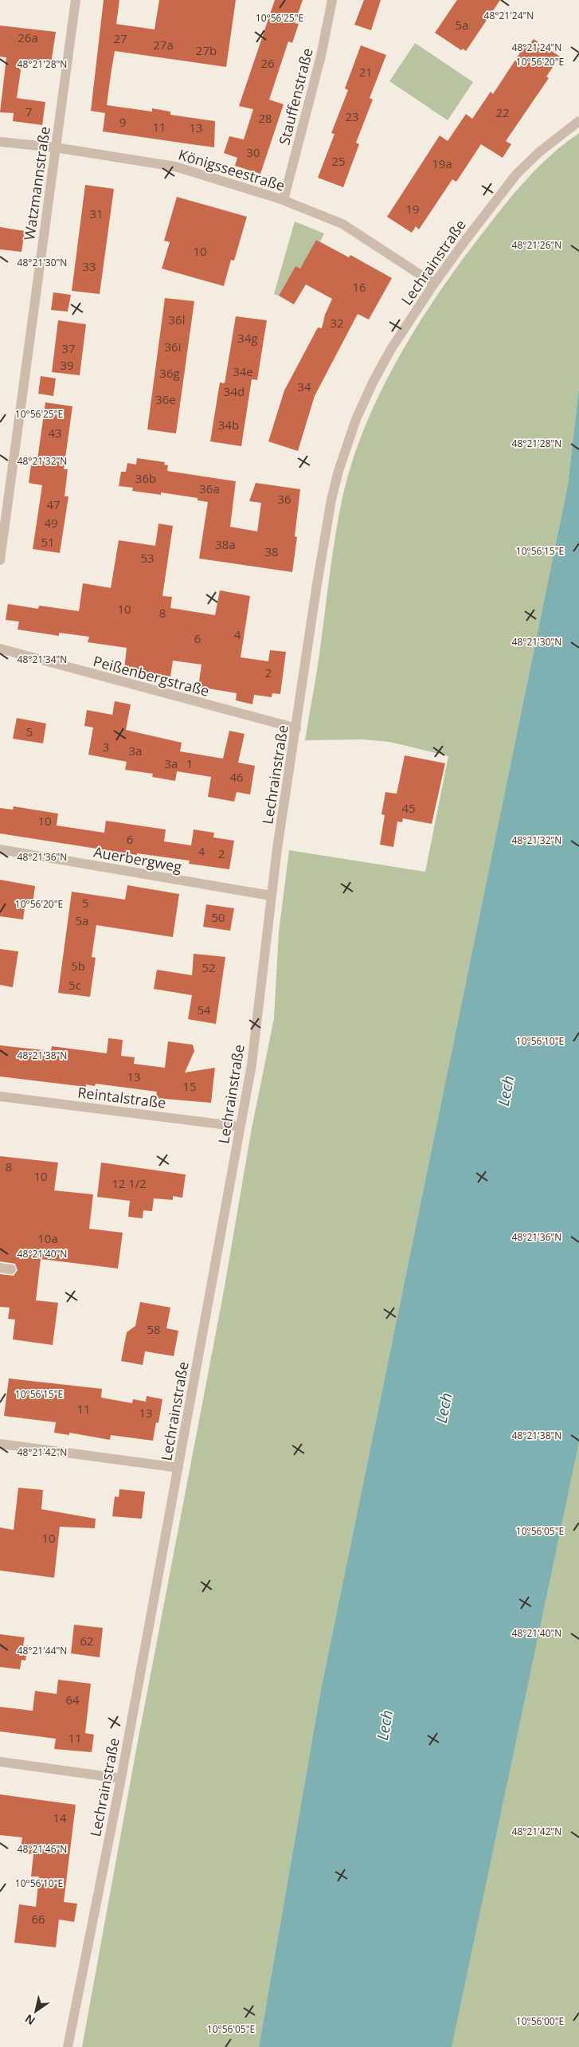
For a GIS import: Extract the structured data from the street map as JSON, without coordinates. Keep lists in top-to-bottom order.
{
  "streets": {
    "street": [
      "Stauffenstraße",
      "Königsseestraße",
      "Watzmannstraße",
      "Lechrainstraße",
      "Peißenbergstraße",
      "Auerbergweg",
      "Reintalstraße"
    ]
  },
  "crossings": [
    ["Stauffenstraße", "Königsseestraße"],
    ["Königsseestraße", "Watzmannstraße"],
    ["Königsseestraße", "Lechrainstraße"],
    ["Lechrainstraße", "Peißenbergstraße"],
    ["Lechrainstraße", "Auerbergweg"],
    ["Lechrainstraße", "Reintalstraße"]
  ],
  "water": ["Lech"],
  "house_numbers": [
    "5a",
    "26a",
    "27",
    "27a",
    "27b",
    "26",
    "21",
    "7",
    "22",
    "23",
    "28",
    "9",
    "11",
    "13",
    "30",
    "25",
    "19a",
    "19",
    "31",
    "10",
    "33",
    "16",
    "36l",
    "32",
    "34g",
    "36i",
    "37",
    "39",
    "34e",
    "36g",
    "34",
    "34d",
    "36e",
    "34b",
    "43",
    "36b",
    "36a",
    "36",
    "47",
    "49",
    "51",
    "38a",
    "38",
    "53",
    "10",
    "8",
    "4",
    "6",
    "2",
    "5",
    "3",
    "3a",
    "3a",
    "1",
    "46",
    "45",
    "10",
    "6",
    "4",
    "2",
    "5",
    "50",
    "5a",
    "5b",
    "52",
    "5c",
    "54",
    "13",
    "15",
    "8",
    "10",
    "12 1/2",
    "10a",
    "58",
    "11",
    "13",
    "10",
    "62",
    "64",
    "11",
    "14",
    "66"
  ],
  "north": "bottom left",
  "coordinates": [
    "48°21'24\"N",
    "10°56'25\"E",
    "10°56'20\"E",
    "48°21'28\"N",
    "48°21'26\"N",
    "48°21'30\"N",
    "48°21'32\"N",
    "10°56'15\"E",
    "48°21'34\"N",
    "48°21'36\"N",
    "10°56'10\"E",
    "48°21'38\"N",
    "48°21'40\"N",
    "48°21'42\"N",
    "10°56'05\"E",
    "48°21'44\"N",
    "48°21'46\"N",
    "10°56'00\"E"
  ]
}
